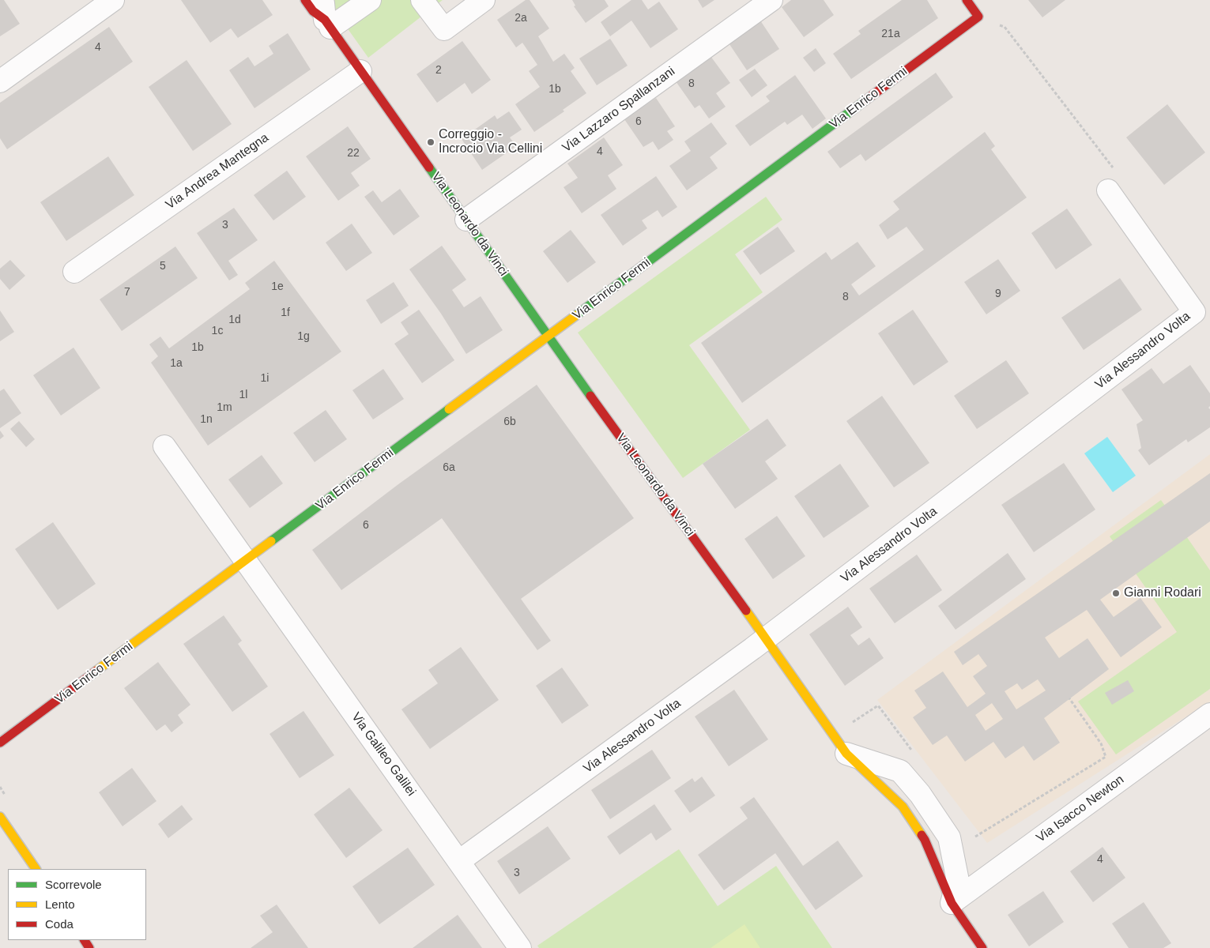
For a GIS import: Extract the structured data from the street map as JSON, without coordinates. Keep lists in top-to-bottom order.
{
  "streets": {
    "street": [
      "Via Enrico Fermi",
      "Via Lazzaro Spallanzani",
      "Via Andrea Mantegna",
      "Via Leonardo da Vinci",
      "Via Alessandro Volta",
      "Via Galileo Galilei",
      "Via Isacco Newton"
    ]
  },
  "crossings": [
    ["Via Enrico Fermi", "Via Leonardo da Vinci"],
    ["Via Enrico Fermi", "Via Galileo Galilei"],
    ["Via Lazzaro Spallanzani", "Via Leonardo da Vinci"],
    ["Via Andrea Mantegna", "Via Leonardo da Vinci"],
    ["Via Leonardo da Vinci", "Via Alessandro Volta"],
    ["Via Alessandro Volta", "Via Galileo Galilei"]
  ],
  "places": ["Correggio - Incrocio Via Cellini", "Gianni Rodari"],
  "house_numbers": [
    "2a",
    "21a",
    "4",
    "2",
    "8",
    "1b",
    "6",
    "4",
    "22",
    "3",
    "5",
    "1e",
    "7",
    "9",
    "8",
    "1f",
    "1d",
    "1c",
    "1g",
    "1b",
    "1a",
    "1i",
    "1l",
    "1m",
    "1n",
    "6b",
    "6a",
    "6",
    "4",
    "3"
  ],
  "legend": ["Scorrevole", "Lento", "Coda"]
}
